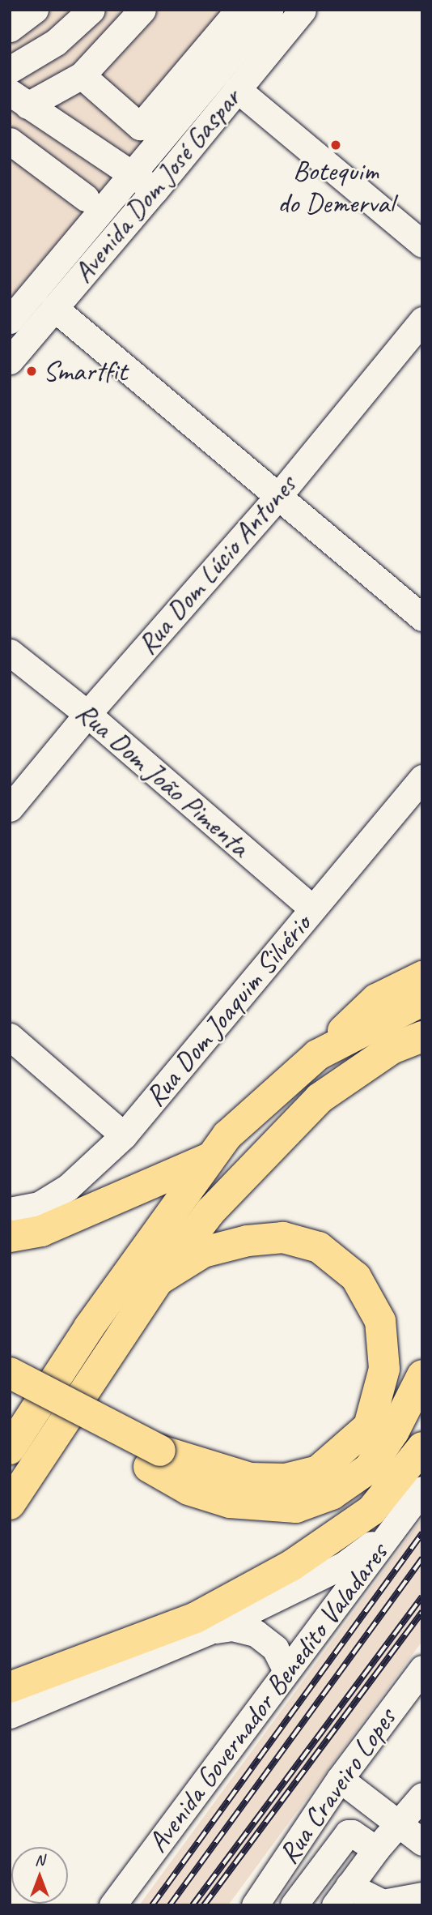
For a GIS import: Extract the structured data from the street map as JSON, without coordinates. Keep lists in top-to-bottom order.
{
  "streets": {
    "street": [
      "Avenida Dom José Gaspar",
      "Rua Dom Lúcio Antunes",
      "Rua Dom João Pimenta",
      "Rua Dom Joaquim Silvério",
      "Avenida Governador Benedito Valadares",
      "Rua Craveiro Lopes"
    ]
  },
  "crossings": [
    ["Rua Dom Lúcio Antunes", "Rua Dom João Pimenta"],
    ["Rua Dom João Pimenta", "Rua Dom Joaquim Silvério"]
  ],
  "places": ["Botequim do Demerval", "Smartfit"],
  "north": "top"
}
